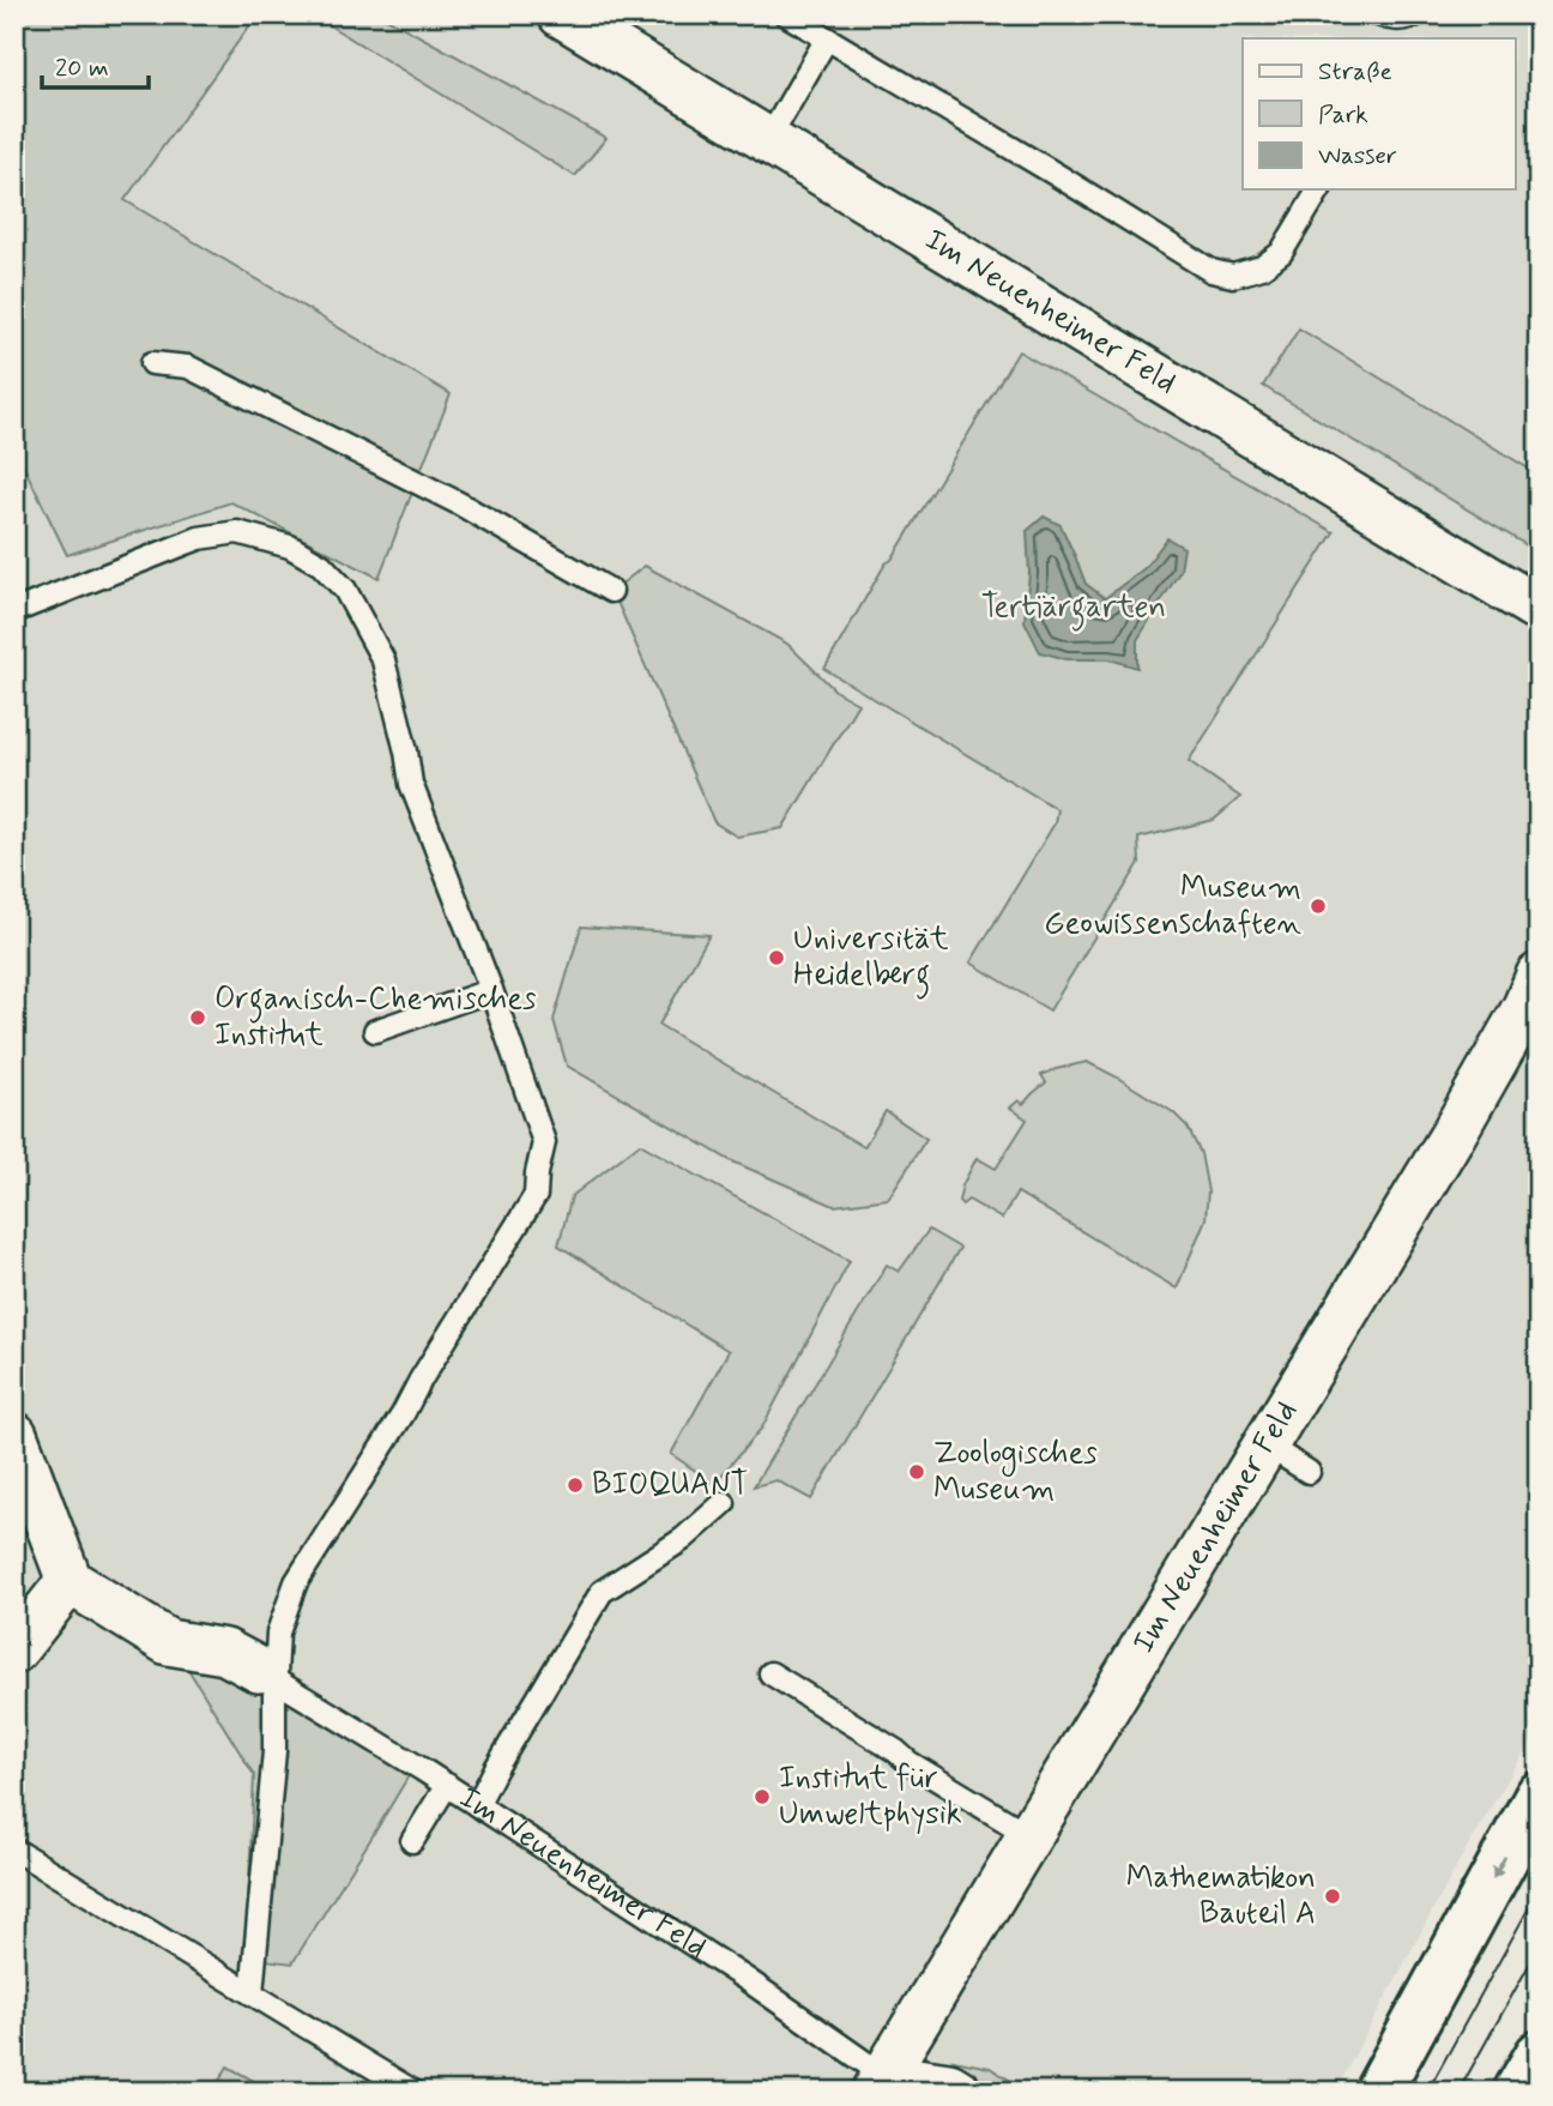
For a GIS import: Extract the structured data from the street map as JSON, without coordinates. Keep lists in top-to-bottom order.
{
  "streets": {
    "street": ["Im Neuenheimer Feld"]
  },
  "parks": ["Tertiärgarten"],
  "places": [
    "Museum Geowissenschaften",
    "Universität Heidelberg",
    "Organisch-Chemisches Institut",
    "Zoologisches Museum",
    "BIOQUANT",
    "Institut für Umweltphysik",
    "Mathematikon Bauteil A"
  ],
  "legend": ["Straße", "Park", "Wasser"],
  "scale_bar": "20 m"
}
